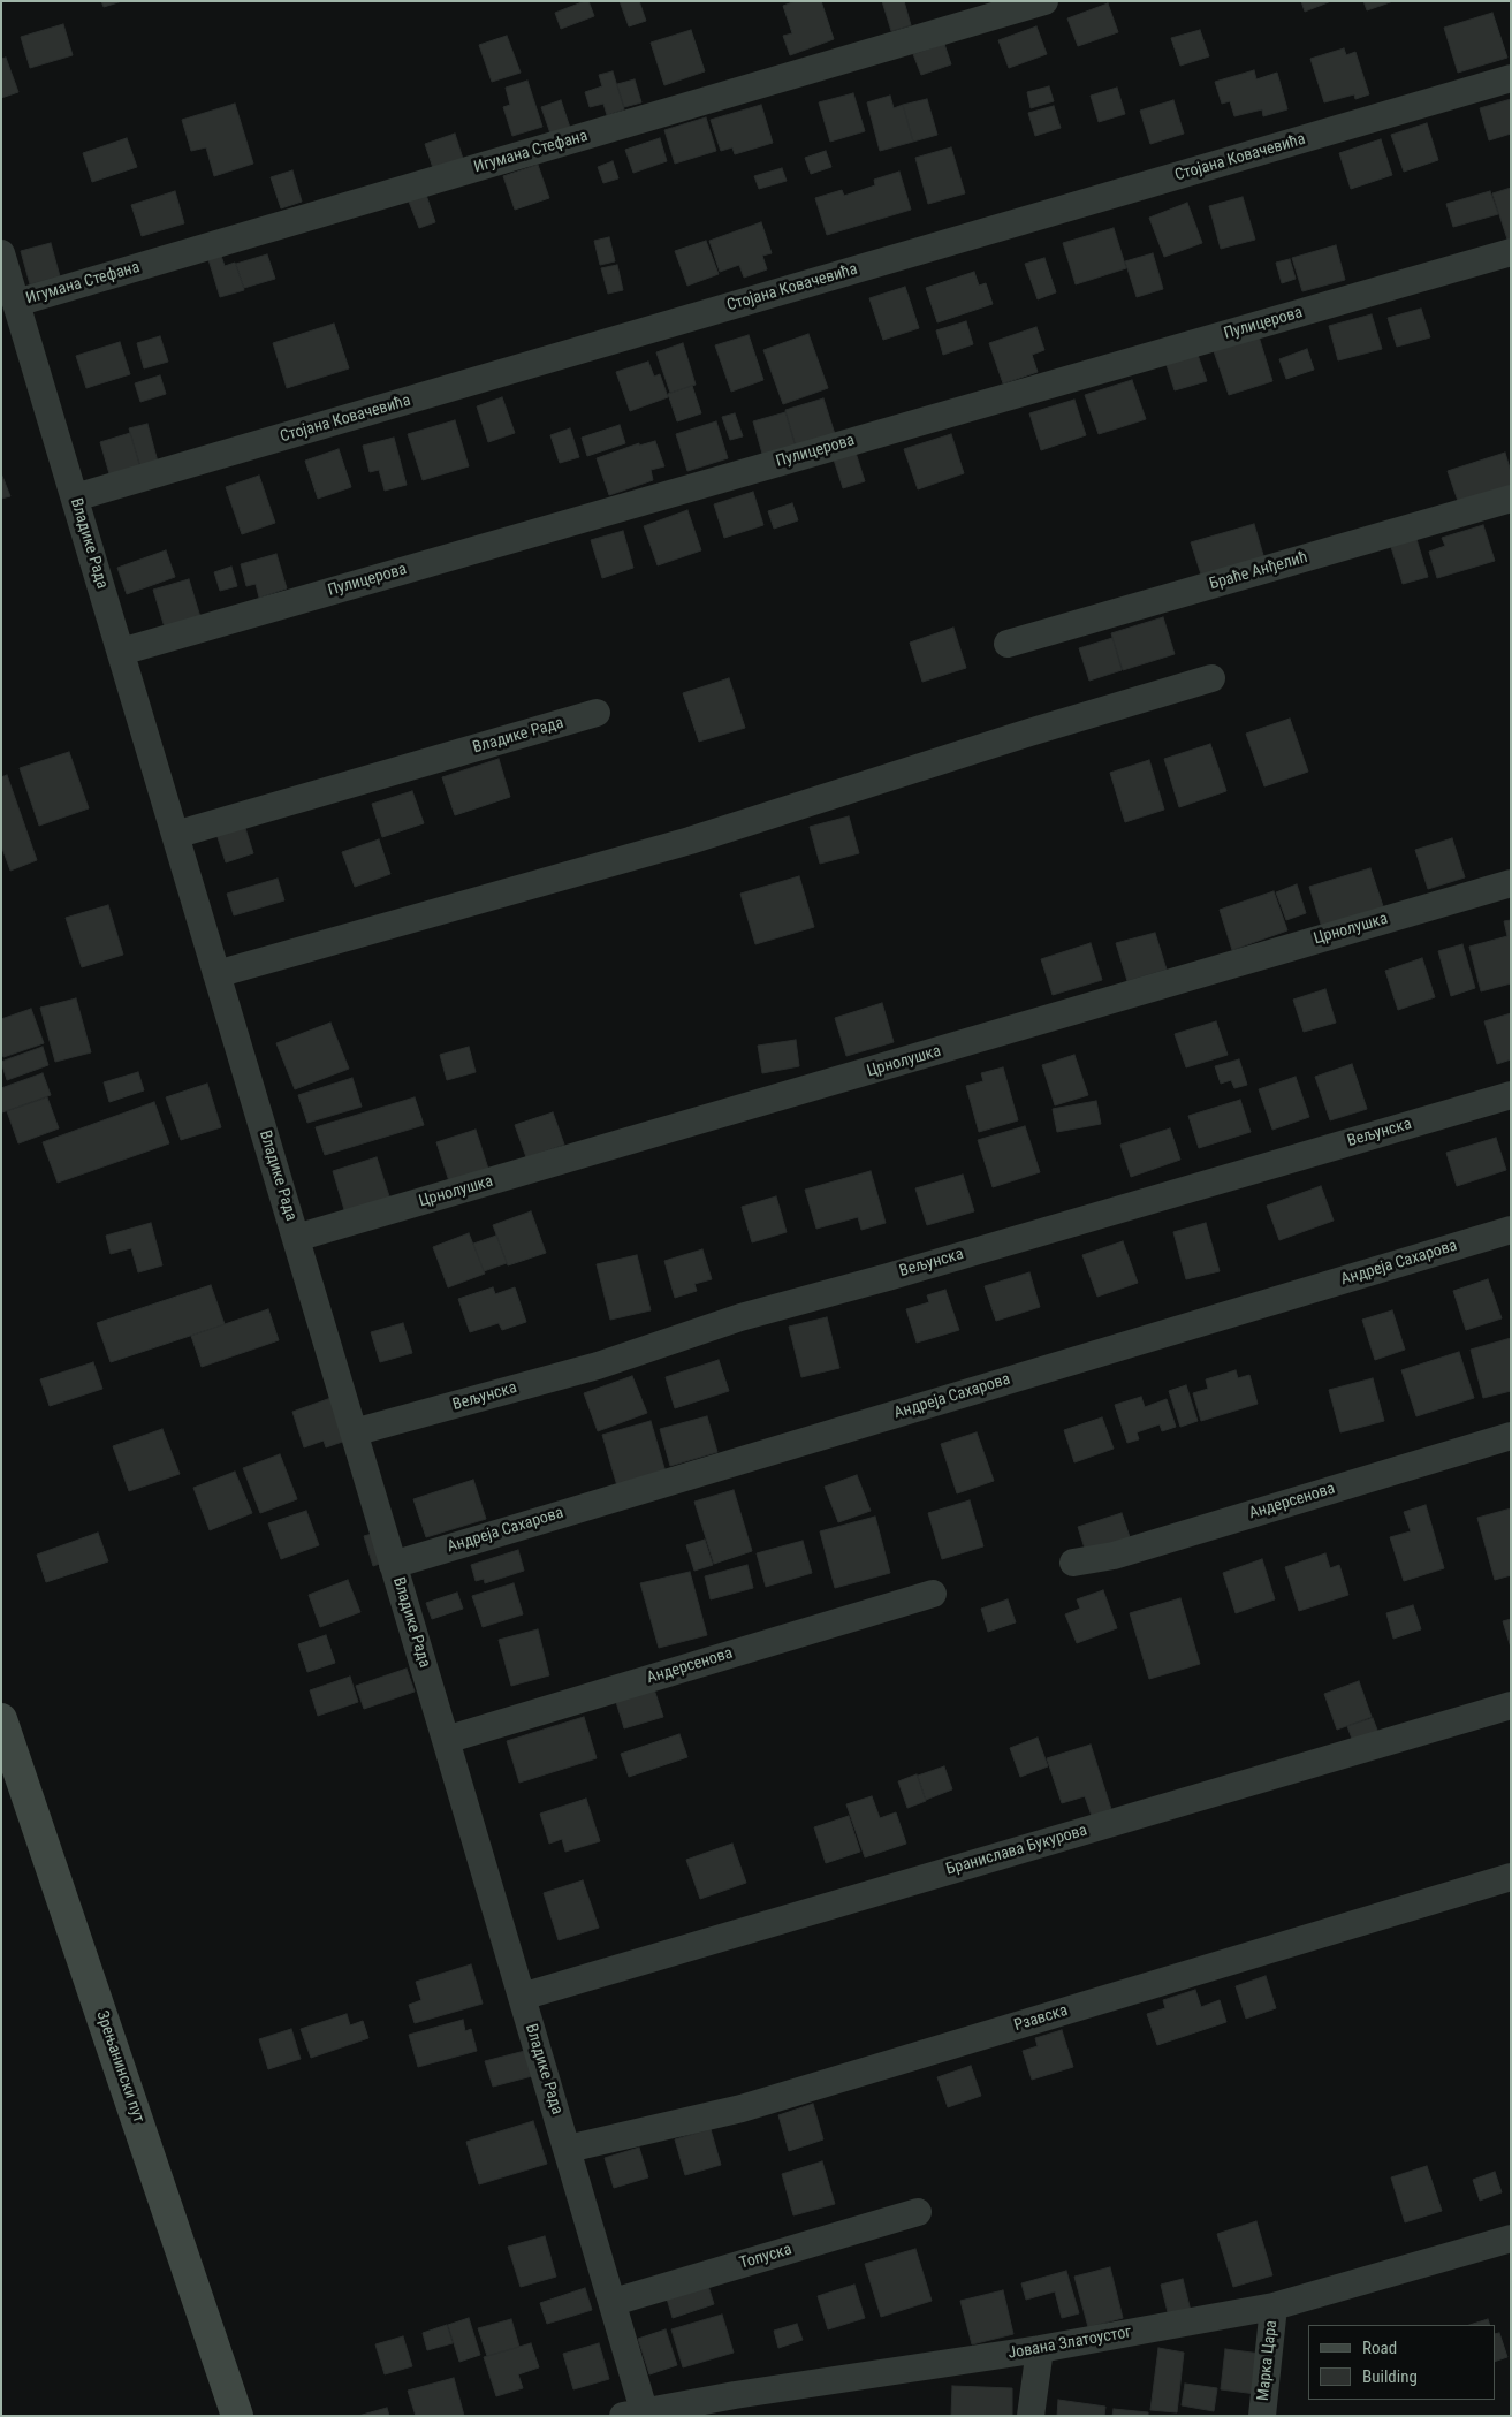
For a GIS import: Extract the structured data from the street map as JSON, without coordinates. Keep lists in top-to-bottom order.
{
  "streets": {
    "main road": ["Зрењанински пут"],
    "street": [
      "Игумана Стефана",
      "Стојана Ковачевића",
      "Пулицерова",
      "Владике Рада",
      "Браће Анђелић",
      "Црнолушка",
      "Вељунска",
      "Андреја Сахарова",
      "Андерсенова",
      "Бранислава Букурова",
      "Рзавска",
      "Топуска",
      "Јована Златоустог",
      "Марка Цара"
    ]
  },
  "crossings": [
    ["Игумана Стефана", "Владике Рада"],
    ["Стојана Ковачевића", "Владике Рада"],
    ["Пулицерова", "Владике Рада"],
    ["Владике Рада", "Црнолушка"],
    ["Владике Рада", "Вељунска"],
    ["Владике Рада", "Андреја Сахарова"],
    ["Владике Рада", "Андерсенова"],
    ["Владике Рада", "Бранислава Букурова"],
    ["Владике Рада", "Рзавска"],
    ["Владике Рада", "Топуска"],
    ["Владике Рада", "Јована Златоустог"],
    ["Јована Златоустог", "Марка Цара"]
  ],
  "legend": ["Road", "Building"]
}
